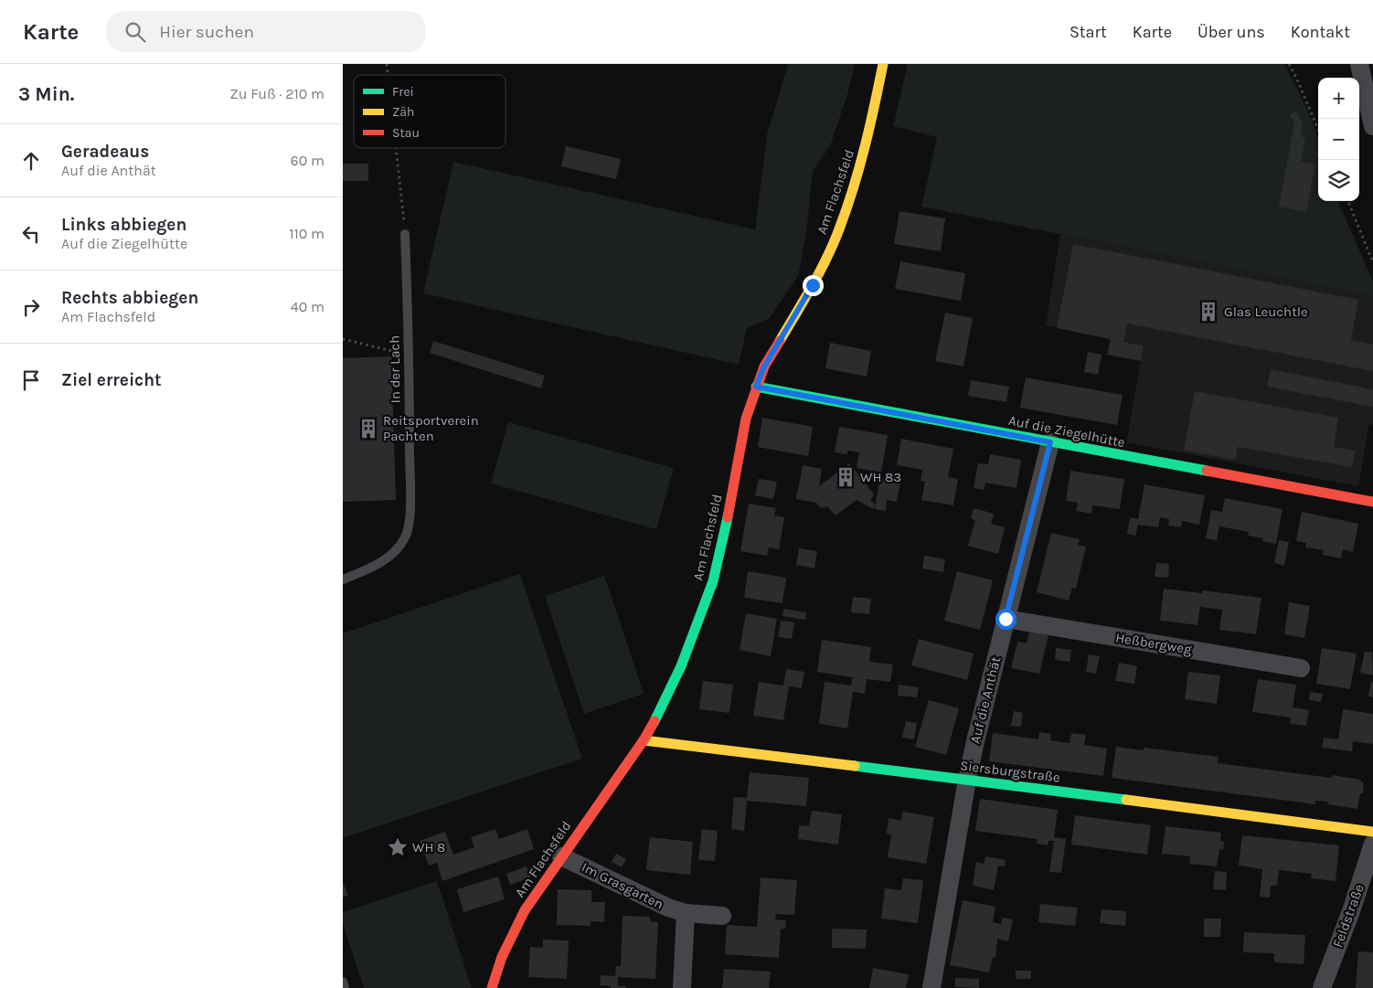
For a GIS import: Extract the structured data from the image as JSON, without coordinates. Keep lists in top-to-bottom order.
{
  "streets": {
    "street": [
      "Am Flachsfeld",
      "Auf die Ziegelhütte",
      "Heßbergweg",
      "Auf die Anthät",
      "Siersburgstraße",
      "Im Grasgarten",
      "Feldstraße"
    ],
    "lane": ["In der Lach"]
  },
  "crossings": [
    ["Am Flachsfeld", "Auf die Ziegelhütte"],
    ["Am Flachsfeld", "Siersburgstraße"],
    ["Am Flachsfeld", "Im Grasgarten"],
    ["Auf die Ziegelhütte", "Auf die Anthät"],
    ["Heßbergweg", "Auf die Anthät"],
    ["Auf die Anthät", "Siersburgstraße"]
  ],
  "places": {
    "building": ["Glas Leuchtle", "Reitsportverein Pachten", "WH 83"],
    "place": ["WH 8"]
  },
  "legend": ["Frei", "Zäh", "Stau"],
  "page": {
    "header": "Karte",
    "search": "Hier suchen",
    "nav": [
      "Start",
      "Karte",
      "Über uns",
      "Kontakt"
    ],
    "heading": ["3 Min.", "Zu Fuß · 210 m"],
    "map_buttons": ["+", "−"],
    "list": [
      ["Geradeaus", "Auf die Anthät", "60 m"],
      ["Links abbiegen", "Auf die Ziegelhütte", "110 m"],
      ["Rechts abbiegen", "Am Flachsfeld", "40 m"],
      "Ziel erreicht"
    ]
  }
}
